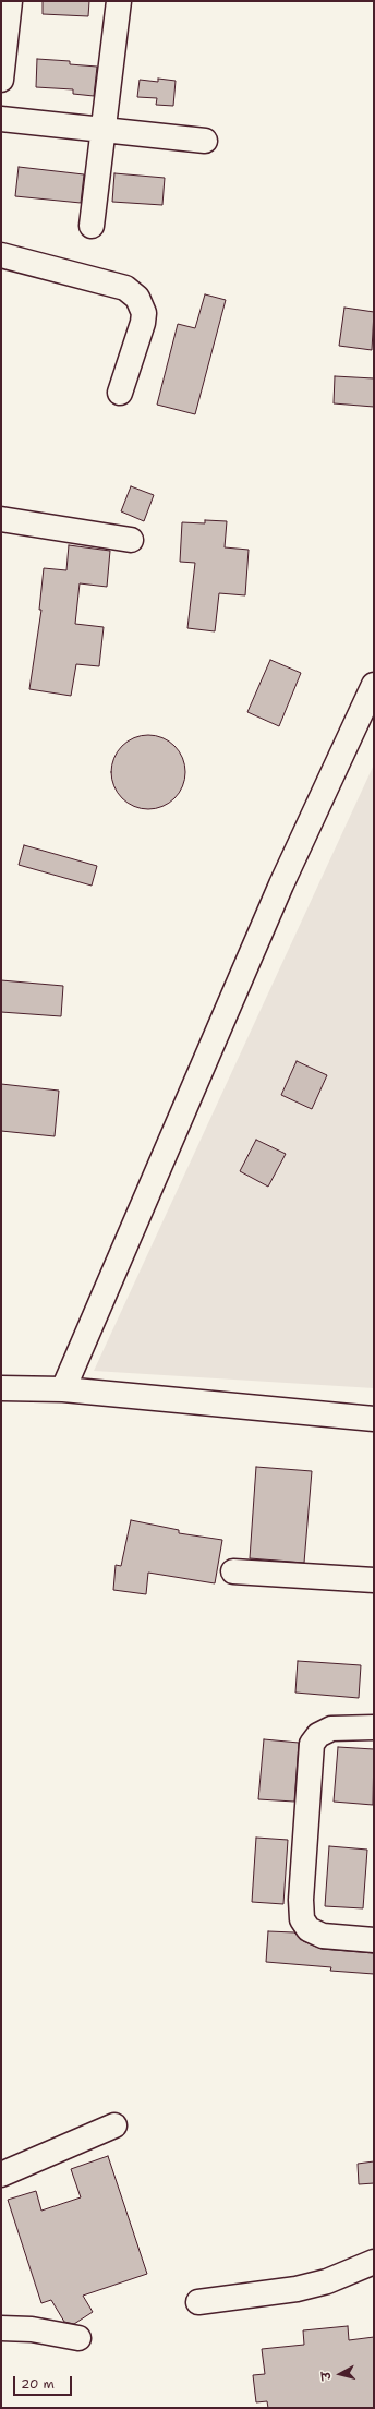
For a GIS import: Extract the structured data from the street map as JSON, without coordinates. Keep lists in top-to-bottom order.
{
  "scale_bar": "20 m",
  "north": "left"
}
